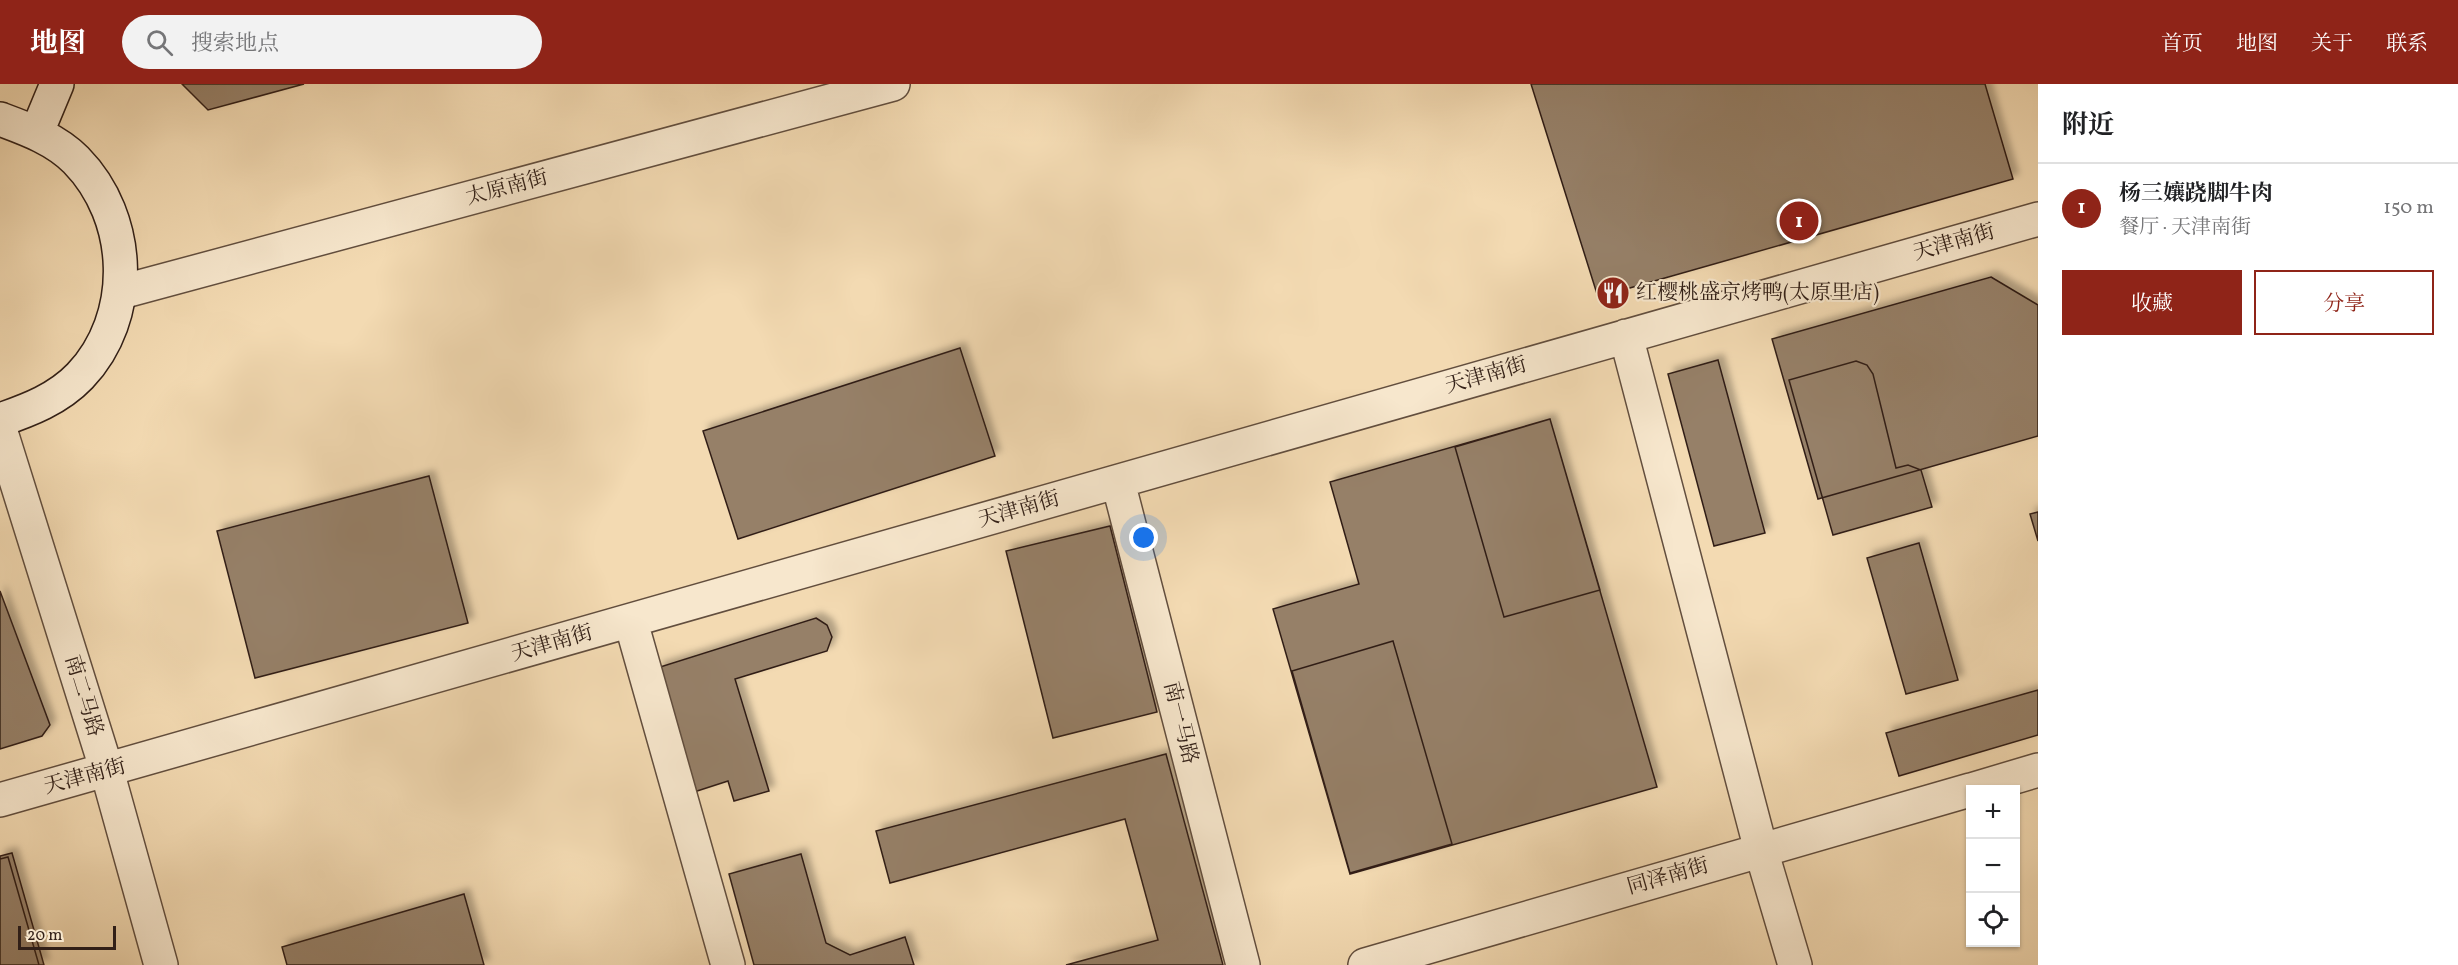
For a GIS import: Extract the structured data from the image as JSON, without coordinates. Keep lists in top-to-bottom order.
{
  "streets": {
    "street": [
      "太原南街",
      "天津南街",
      "南二马路",
      "南一马路",
      "同泽南街"
    ]
  },
  "crossings": [
    ["天津南街", "南二马路"],
    ["天津南街", "南一马路"]
  ],
  "places": {
    "restaurant": ["红樱桃盛京烤鸭(太原里店)"]
  },
  "scale_bar": "20 m",
  "page": {
    "header": "地图",
    "search": "搜索地点",
    "nav": [
      "首页",
      "地图",
      "关于",
      "联系"
    ],
    "heading": "附近",
    "list": [
      {
        "mark": "1",
        "name": "杨三孃跷脚牛肉",
        "note": "餐厅 · 天津南街",
        "value": "150 m"
      }
    ],
    "pins": "1",
    "buttons": ["收藏", "分享"],
    "map_buttons": ["+", "−"],
    "scale": "20 m"
  }
}
